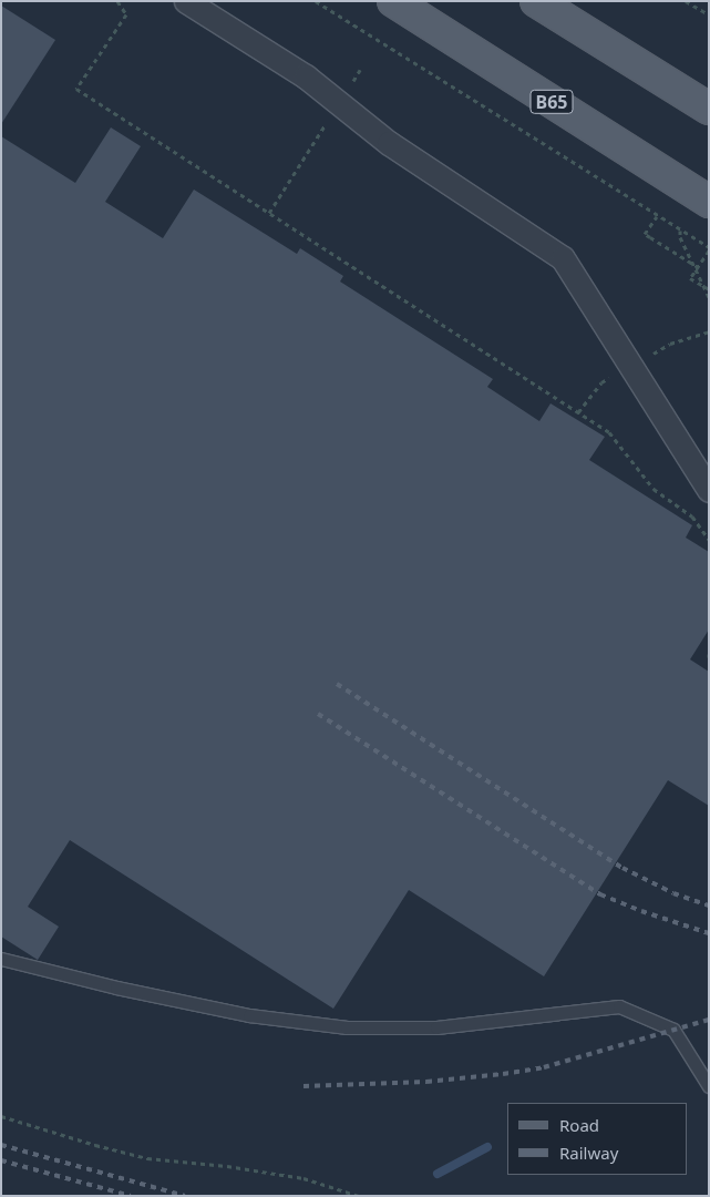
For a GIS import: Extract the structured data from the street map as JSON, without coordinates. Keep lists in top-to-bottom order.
{
  "streets": {
    "main road": ["B65"]
  },
  "legend": ["Road", "Railway"]
}
